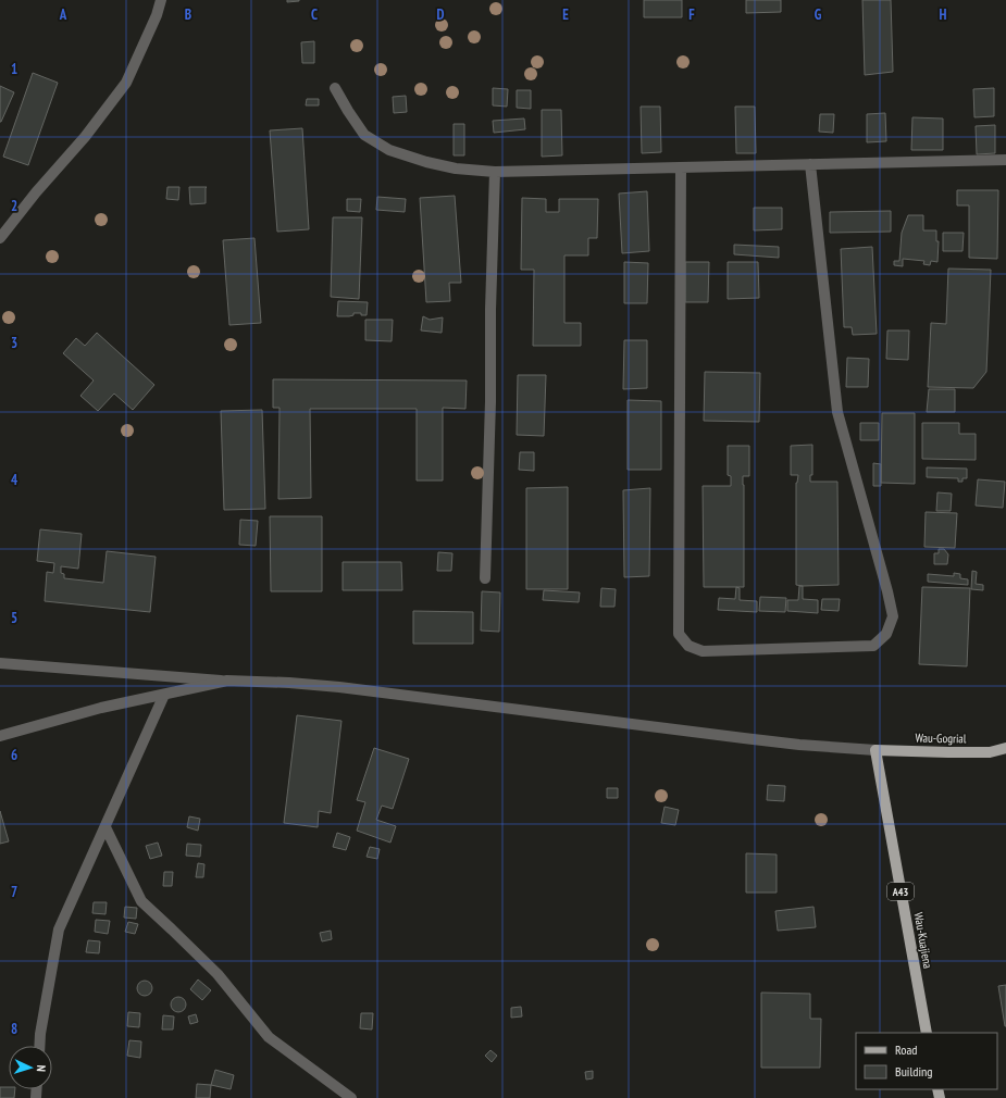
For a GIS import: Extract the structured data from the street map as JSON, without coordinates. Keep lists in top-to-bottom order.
{
  "streets": {
    "main road": ["Wau-Gogrial", "A43", "Wau-Kuajiena"]
  },
  "crossings": [
    ["Wau-Gogrial", "Wau-Kuajiena"]
  ],
  "legend": ["Road", "Building"],
  "north": "right",
  "grid": {
    "columns": [
      "A",
      "B",
      "C",
      "D",
      "E",
      "F",
      "G",
      "H"
    ],
    "rows": [
      "1",
      "2",
      "3",
      "4",
      "5",
      "6",
      "7",
      "8"
    ]
  }
}
